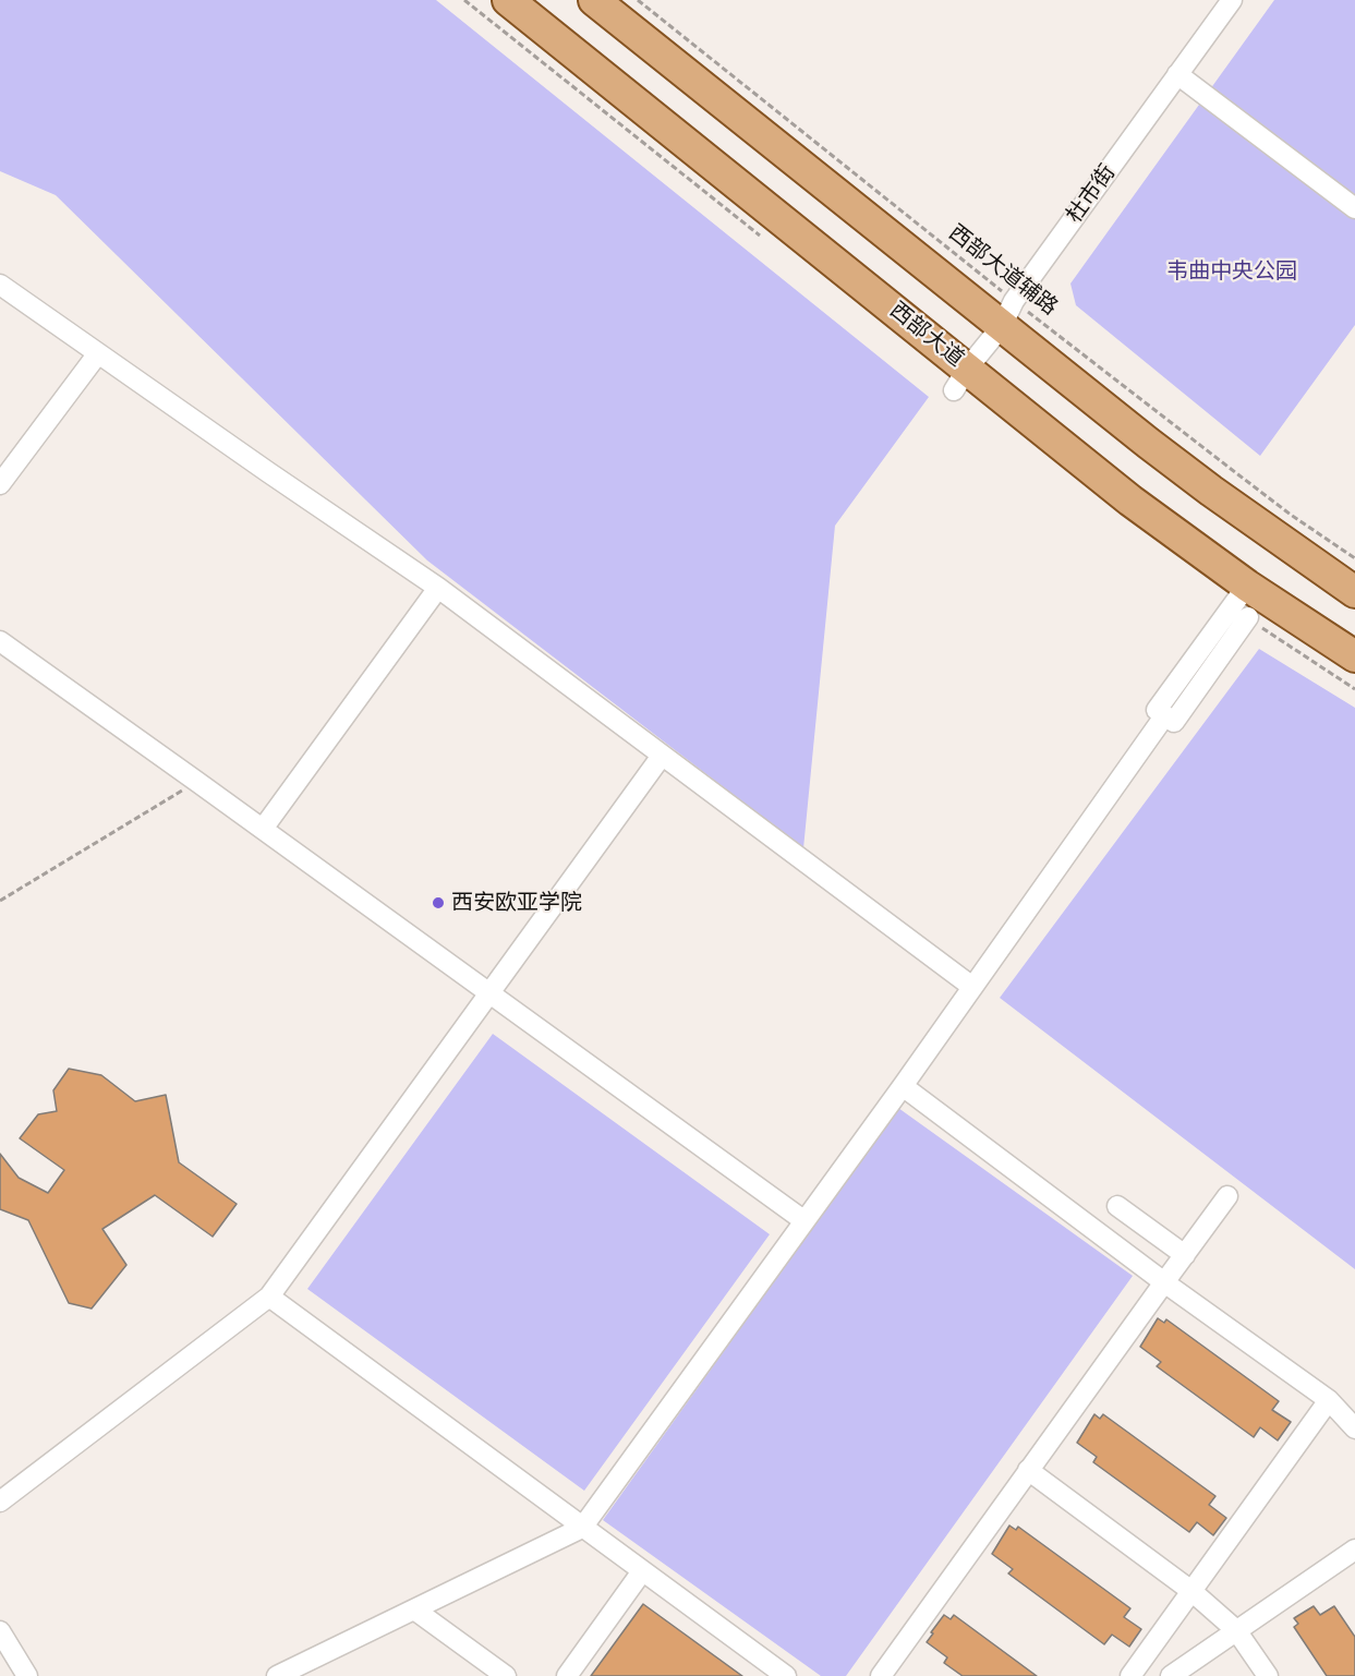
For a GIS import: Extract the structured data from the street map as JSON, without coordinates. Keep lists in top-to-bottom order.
{
  "streets": {
    "main road": ["西部大道"],
    "street": ["杜市街"],
    "path": ["西部大道辅路"]
  },
  "crossings": [
    ["杜市街", "西部大道辅路"],
    ["杜市街", "西部大道"]
  ],
  "parks": ["韦曲中央公园"],
  "places": ["西安欧亚学院"]
}
